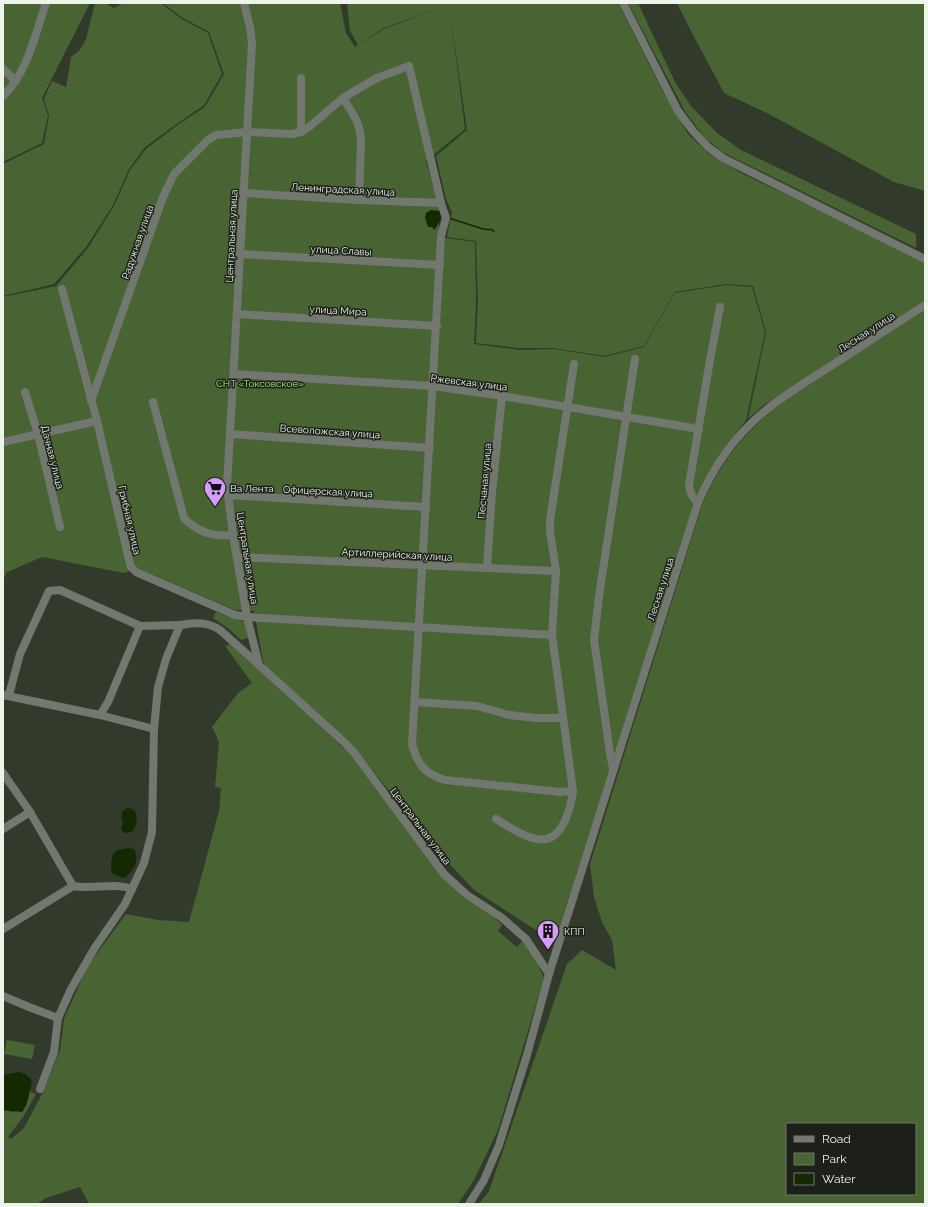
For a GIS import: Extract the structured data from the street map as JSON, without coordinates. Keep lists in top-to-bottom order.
{
  "streets": {
    "street": [
      "Ленинградская улица",
      "Центральная улица",
      "Радужная улица",
      "улица Славы",
      "улица Мира",
      "Лесная улица",
      "Ржевская улица",
      "Всеволожская улица",
      "Дачная улица",
      "Песчаная улица",
      "Офицерская улица",
      "Грибная улица",
      "Артиллерийская улица"
    ]
  },
  "crossings": [
    ["Ленинградская улица", "Центральная улица"],
    ["Центральная улица", "Радужная улица"],
    ["Центральная улица", "улица Славы"],
    ["Центральная улица", "улица Мира"],
    ["Центральная улица", "Лесная улица"],
    ["Центральная улица", "Ржевская улица"],
    ["Центральная улица", "Всеволожская улица"],
    ["Центральная улица", "Офицерская улица"],
    ["Центральная улица", "Грибная улица"],
    ["Центральная улица", "Артиллерийская улица"],
    ["Радужная улица", "Грибная улица"],
    ["Ржевская улица", "Песчаная улица"],
    ["Песчаная улица", "Артиллерийская улица"]
  ],
  "parks": ["СНТ «Токсовское»"],
  "places": {
    "supermarket": ["Ва Лента"],
    "building": ["КПП"]
  },
  "legend": ["Road", "Park", "Water"]
}
